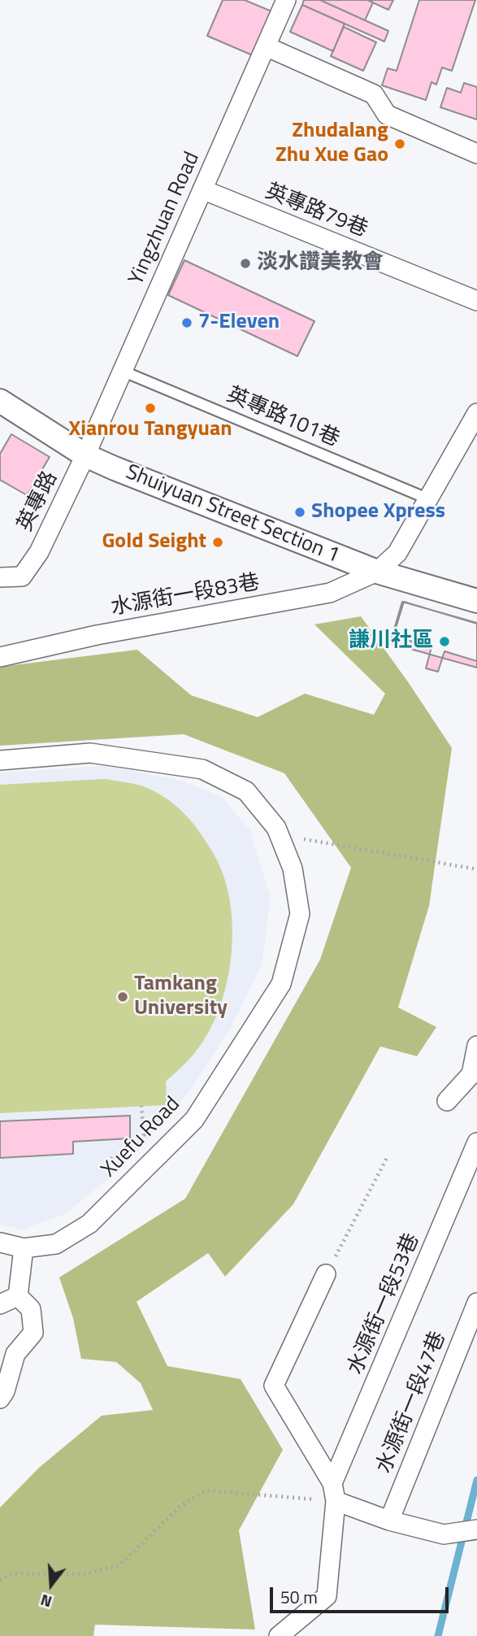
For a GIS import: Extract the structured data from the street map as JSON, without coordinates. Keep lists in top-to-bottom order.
{
  "streets": {
    "street": [
      "英專路79巷",
      "Yingzhuan Road",
      "英專路",
      "Shuiyuan Street Section 1",
      "水源街一段83巷",
      "Xuefu Road",
      "水源街一段53巷",
      "水源街一段47巷"
    ],
    "lane": ["英專路101巷"]
  },
  "crossings": [
    ["英專路79巷", "Yingzhuan Road"],
    ["Yingzhuan Road", "英專路101巷"],
    ["Yingzhuan Road", "英專路"],
    ["Yingzhuan Road", "Shuiyuan Street Section 1"],
    ["英專路", "Shuiyuan Street Section 1"],
    ["Shuiyuan Street Section 1", "水源街一段83巷"]
  ],
  "places": [
    "Zhudalang Zhu Xue Gao",
    "淡水讚美教會",
    "7-Eleven",
    "Xianrou Tangyuan",
    "Shopee Xpress",
    "Gold Seight",
    "謙川社區",
    "Tamkang University"
  ],
  "scale_bar": "50 m",
  "north": "bottom"
}
